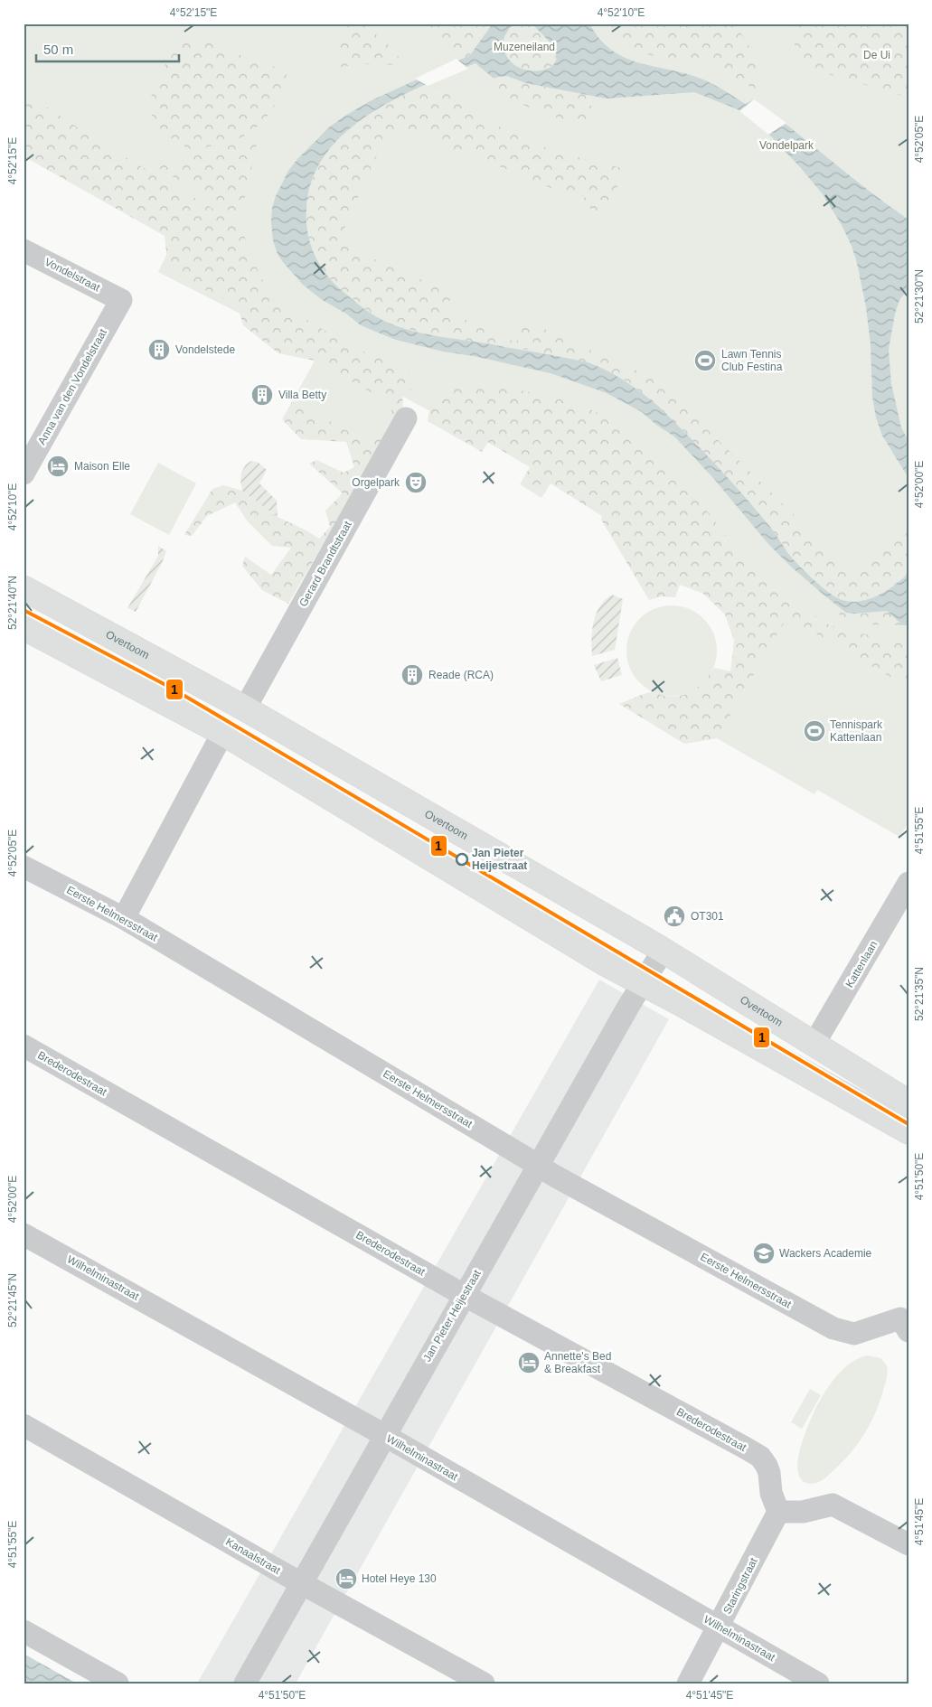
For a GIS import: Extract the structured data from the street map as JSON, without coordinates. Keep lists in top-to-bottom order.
{
  "streets": {
    "main road": ["Overtoom"],
    "street": [
      "Vondelstraat",
      "Anna van den Vondelstraat",
      "Gerard Brandtstraat",
      "Eerste Helmersstraat",
      "Kattenlaan",
      "Brederodestraat",
      "Wilhelminastraat",
      "Jan Pieter Heijestraat",
      "Kanaalstraat",
      "Staringstraat"
    ]
  },
  "crossings": [
    ["Vondelstraat", "Anna van den Vondelstraat"],
    ["Gerard Brandtstraat", "Overtoom"],
    ["Overtoom", "Kattenlaan"],
    ["Overtoom", "Jan Pieter Heijestraat"],
    ["Eerste Helmersstraat", "Jan Pieter Heijestraat"],
    ["Brederodestraat", "Jan Pieter Heijestraat"],
    ["Brederodestraat", "Staringstraat"],
    ["Wilhelminastraat", "Jan Pieter Heijestraat"],
    ["Wilhelminastraat", "Staringstraat"],
    ["Jan Pieter Heijestraat", "Kanaalstraat"]
  ],
  "parks": ["Muzeneiland", "De Ui", "Vondelpark"],
  "places": {
    "building": ["Vondelstede", "Villa Betty", "Reade (RCA)"],
    "sports": ["Lawn Tennis Club Festina", "Tennispark Kattenlaan"],
    "hotel": ["Maison Elle", "Annette's Bed & Breakfast", "Hotel Heye 130"],
    "theatre": ["Orgelpark"],
    "other": ["Jan Pieter Heijestraat"],
    "public building": ["OT301"],
    "school or university": ["Wackers Academie"]
  },
  "lines": ["transit line 1"],
  "scale_bar": "50 m",
  "coordinates": [
    "4°52'15\"E",
    "4°52'10\"E",
    "4°52'05\"E",
    "52°21'30\"N",
    "4°52'00\"E",
    "52°21'40\"N",
    "4°51'55\"E",
    "52°21'35\"N",
    "4°51'50\"E",
    "52°21'45\"N",
    "4°51'45\"E"
  ]
}
